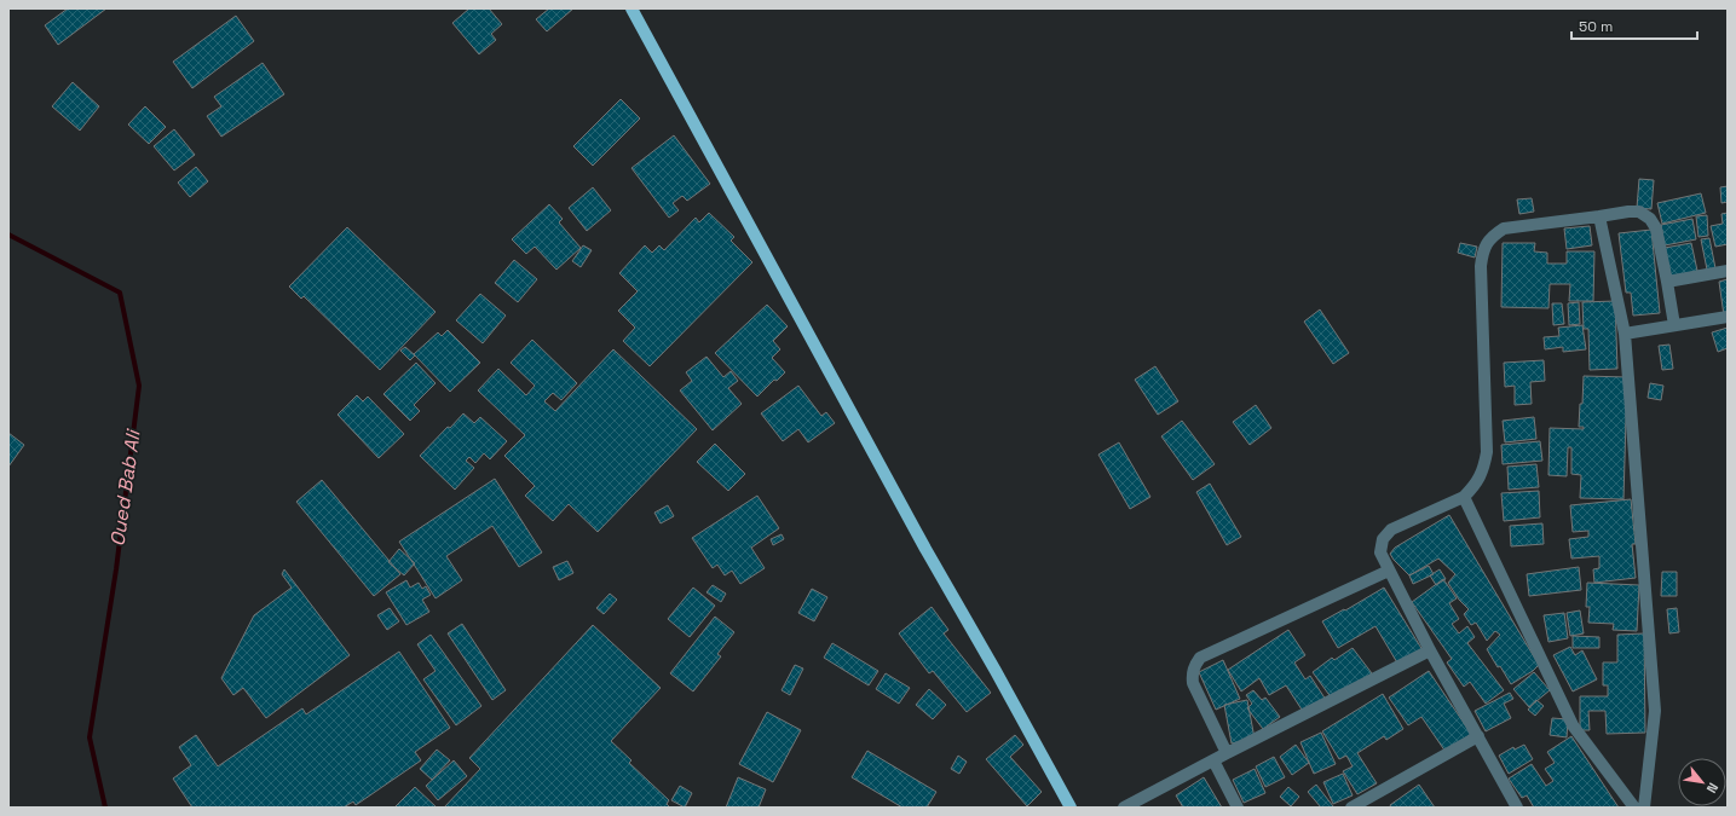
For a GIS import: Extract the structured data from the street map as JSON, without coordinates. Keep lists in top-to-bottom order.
{
  "water": ["Oued Bab Ali"],
  "scale_bar": "50 m",
  "north": "bottom right"
}
